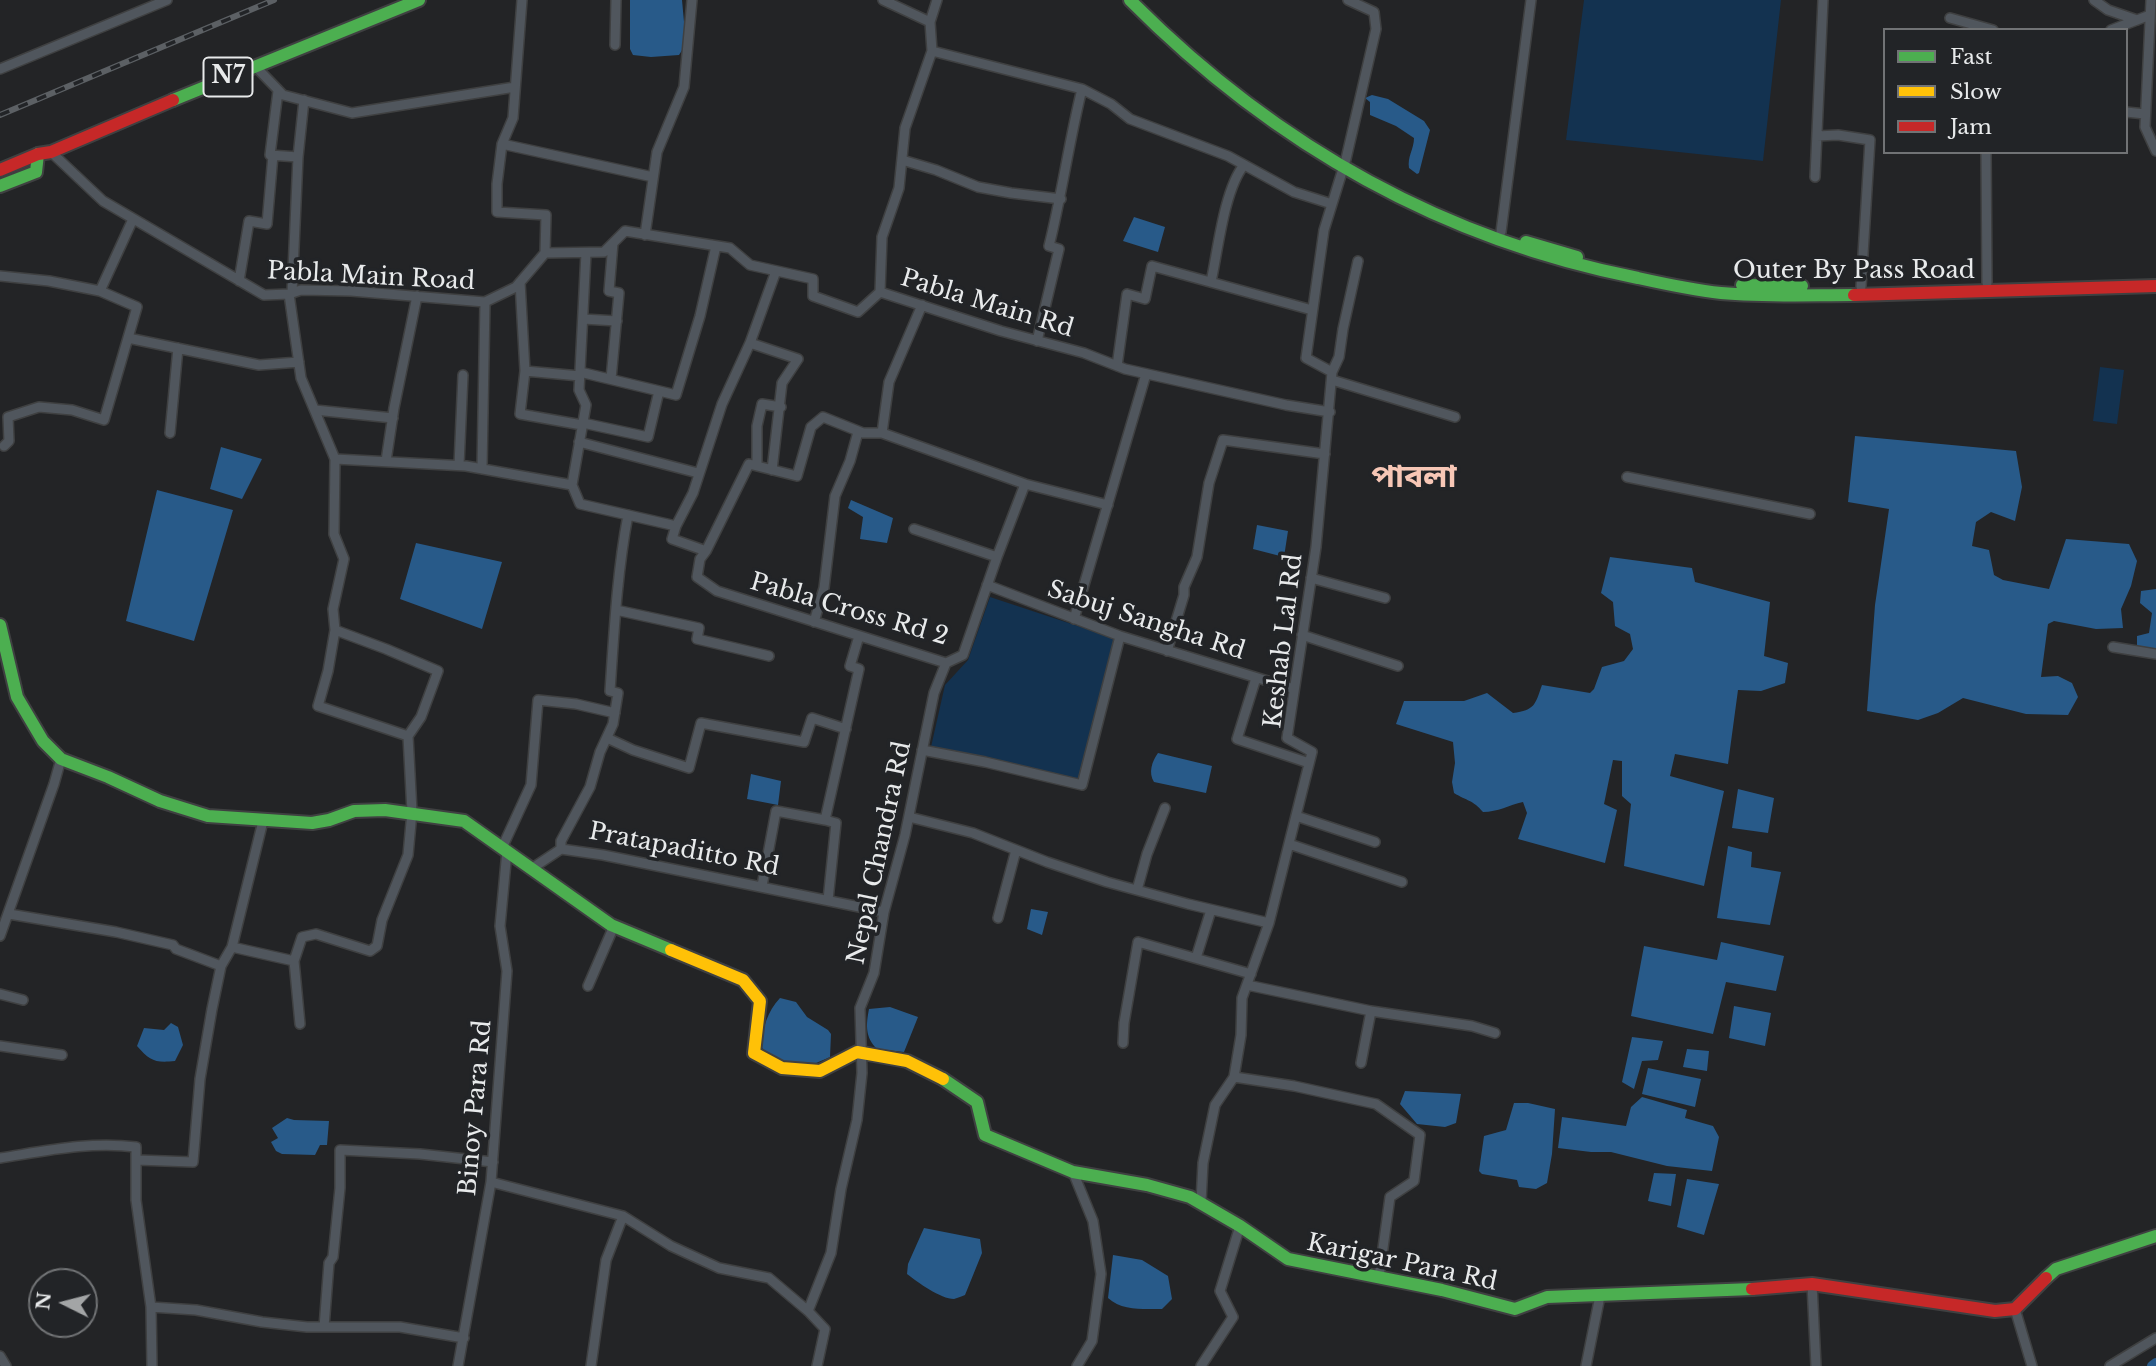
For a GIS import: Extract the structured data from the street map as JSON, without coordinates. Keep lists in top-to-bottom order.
{
  "streets": {
    "main road": ["N7", "Outer By Pass Road", "Karigar Para Rd"],
    "street": [
      "Pabla Main Road",
      "Pabla Main Rd",
      "Pabla Cross Rd 2",
      "Sabuj Sangha Rd",
      "Keshab Lal Rd",
      "Pratapaditto Rd",
      "Nepal Chandra Rd",
      "Binoy Para Rd"
    ]
  },
  "crossings": [
    ["N7", "Pabla Main Road"],
    ["Pabla Main Road", "Pabla Main Rd"],
    ["Pabla Main Rd", "Keshab Lal Rd"],
    ["Pabla Cross Rd 2", "Sabuj Sangha Rd"],
    ["Pabla Cross Rd 2", "Nepal Chandra Rd"],
    ["Sabuj Sangha Rd", "Keshab Lal Rd"],
    ["Pratapaditto Rd", "Nepal Chandra Rd"],
    ["Nepal Chandra Rd", "Karigar Para Rd"]
  ],
  "districts": ["পাবলা"],
  "legend": ["Fast", "Slow", "Jam"],
  "north": "left"
}
